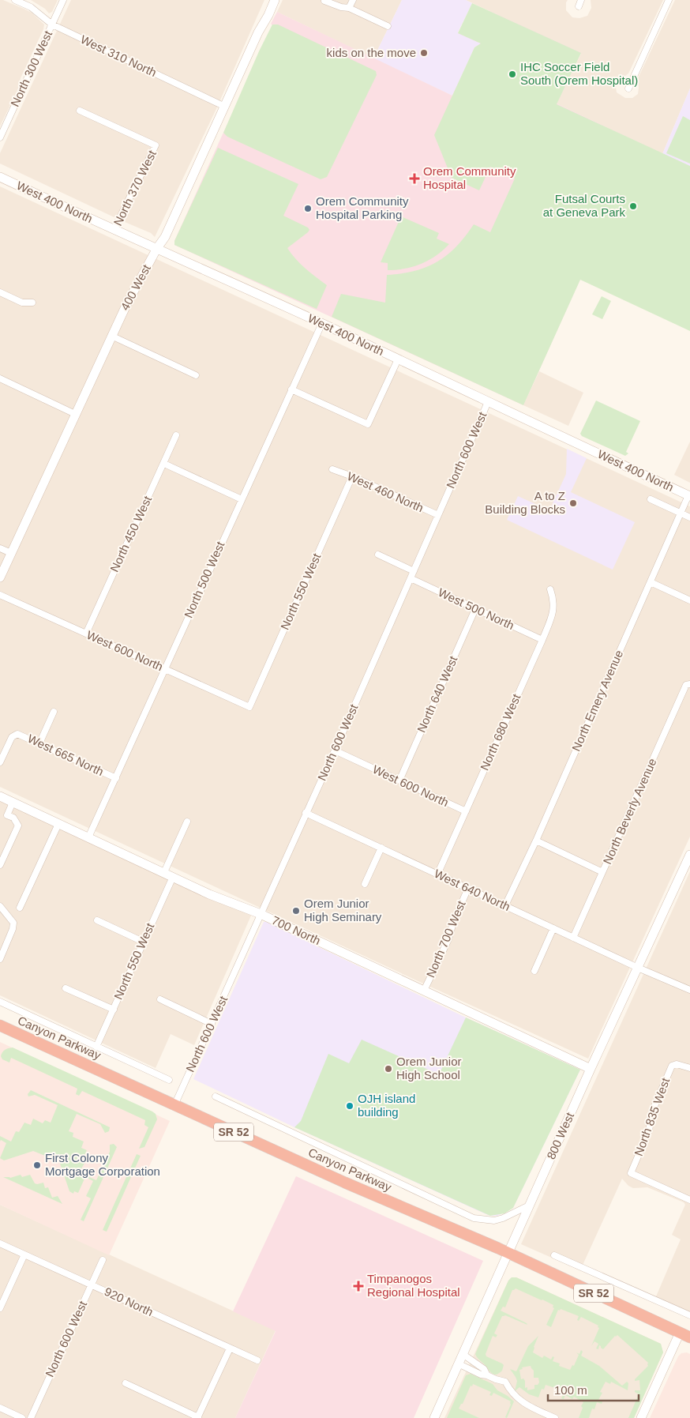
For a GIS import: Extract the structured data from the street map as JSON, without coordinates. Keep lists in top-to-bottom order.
{
  "streets": {
    "highway": ["Canyon Parkway", "SR 52"],
    "main road": [
      "West 400 North",
      "400 West",
      "700 North",
      "800 West"
    ],
    "street": [
      "West 310 North",
      "North 300 West",
      "North 370 West",
      "North 600 West",
      "West 460 North",
      "North 450 West",
      "North 500 West",
      "North 550 West",
      "West 500 North",
      "West 600 North",
      "North 640 West",
      "North Emery Avenue",
      "North 680 West",
      "West 665 North",
      "North Beverly Avenue",
      "West 640 North",
      "North 700 West",
      "North 835 West",
      "920 North"
    ]
  },
  "crossings": [
    ["West 310 North", "North 300 West"],
    ["West 310 North", "400 West"],
    ["North 370 West", "West 400 North"],
    ["West 400 North", "400 West"],
    ["West 400 North", "North 600 West"],
    ["West 400 North", "North 500 West"],
    ["West 400 North", "North Emery Avenue"],
    ["North 600 West", "West 460 North"],
    ["North 600 West", "West 500 North"],
    ["North 600 West", "West 600 North"],
    ["North 600 West", "West 640 North"],
    ["North 600 West", "700 North"],
    ["North 600 West", "Canyon Parkway"],
    ["North 600 West", "920 North"],
    ["West 460 North", "North 550 West"],
    ["North 450 West", "West 600 North"],
    ["North 500 West", "West 600 North"],
    ["North 500 West", "West 665 North"],
    ["North 500 West", "700 North"],
    ["North 550 West", "West 600 North"],
    ["North 550 West", "700 North"],
    ["West 500 North", "North 640 West"],
    ["West 500 North", "North 680 West"],
    ["West 600 North", "North 640 West"],
    ["West 600 North", "North 680 West"],
    ["North Emery Avenue", "West 640 North"],
    ["North 680 West", "West 640 North"],
    ["North Beverly Avenue", "West 640 North"],
    ["West 640 North", "North 700 West"],
    ["West 640 North", "800 West"],
    ["700 North", "North 700 West"],
    ["700 North", "800 West"],
    ["Canyon Parkway", "800 West"]
  ],
  "places": {
    "other": [
      "kids on the move",
      "IHC Soccer Field South (Orem Hospital)",
      "Futsal Courts at Geneva Park",
      "Orem Community Hospital Parking",
      "A to Z Building Blocks",
      "Orem Junior High Seminary",
      "Orem Junior High School",
      "OJH island building",
      "First Colony Mortgage Corporation"
    ],
    "health": ["Orem Community Hospital", "Timpanogos Regional Hospital"]
  },
  "scale_bar": "100 m"
}
